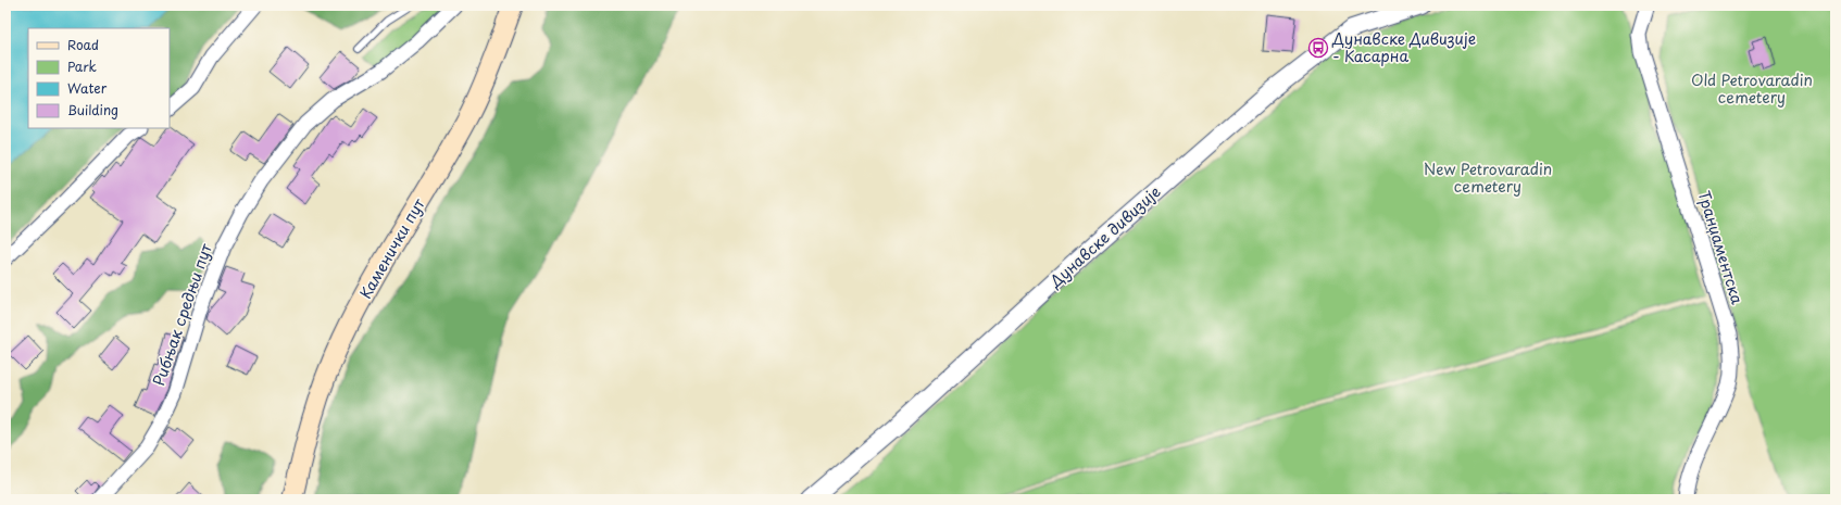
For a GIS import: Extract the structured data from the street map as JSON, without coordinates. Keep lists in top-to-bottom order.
{
  "streets": {
    "main road": ["Каменички пут"],
    "street": ["Дунавске дивизије", "Транџаментска", "Рибњак средњи пут"]
  },
  "parks": ["Old Petrovaradin cemetery", "New Petrovaradin cemetery"],
  "places": {
    "bus stop": ["Дунавске Дивизије - Касарна"]
  },
  "legend": [
    "Road",
    "Park",
    "Water",
    "Building"
  ]
}
